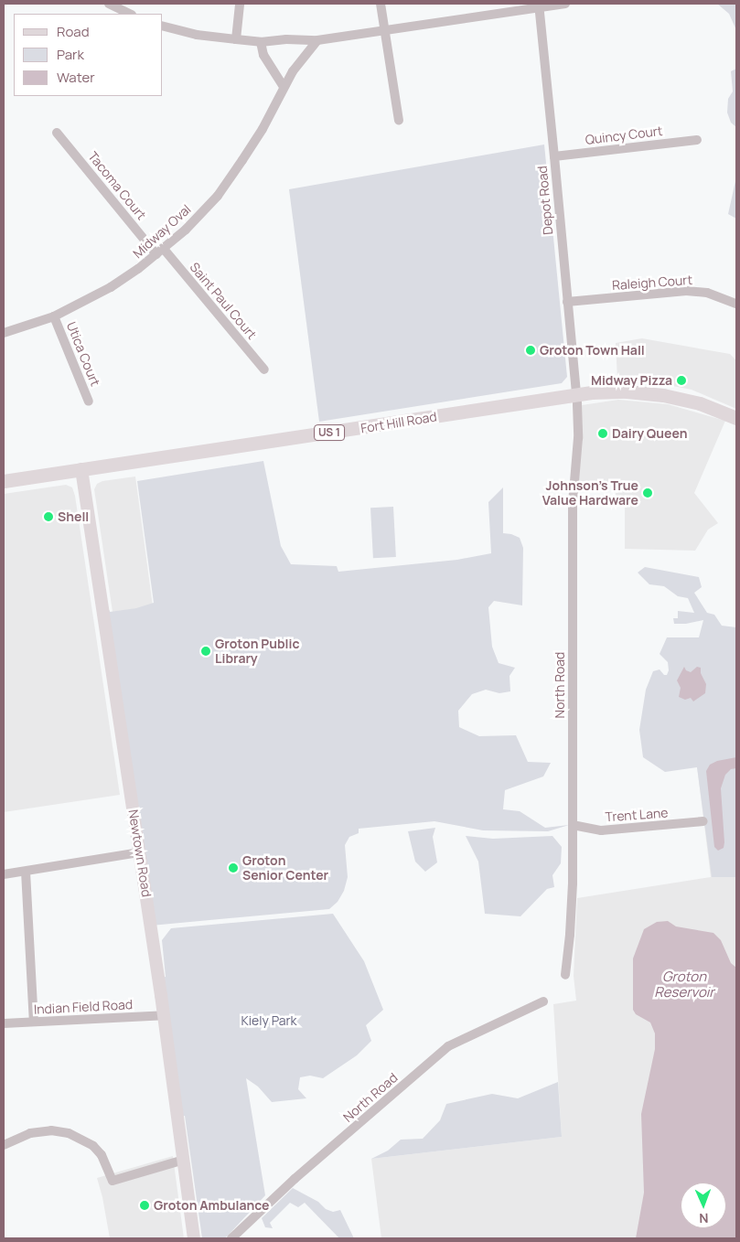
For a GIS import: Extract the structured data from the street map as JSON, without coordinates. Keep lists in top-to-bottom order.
{
  "streets": {
    "main road": ["Fort Hill Road", "US 1", "Newtown Road"],
    "street": [
      "Quincy Court",
      "Tacoma Court",
      "Depot Road",
      "Midway Oval",
      "Raleigh Court",
      "Saint Paul Court",
      "Utica Court",
      "North Road",
      "Trent Lane",
      "Indian Field Road"
    ]
  },
  "crossings": [
    ["Quincy Court", "Depot Road"],
    ["Tacoma Court", "Midway Oval"],
    ["Tacoma Court", "Saint Paul Court"],
    ["Depot Road", "Raleigh Court"],
    ["Depot Road", "Fort Hill Road"],
    ["Depot Road", "North Road"],
    ["Midway Oval", "Saint Paul Court"],
    ["Midway Oval", "Utica Court"],
    ["Fort Hill Road", "North Road"],
    ["Fort Hill Road", "Newtown Road"],
    ["North Road", "Trent Lane"],
    ["Newtown Road", "Indian Field Road"]
  ],
  "water": ["Groton Reservoir"],
  "parks": ["Kiely Park"],
  "places": [
    "Groton Town Hall",
    "Midway Pizza",
    "Dairy Queen",
    "Johnson's True Value Hardware",
    "Shell",
    "Groton Public Library",
    "Groton Senior Center",
    "Groton Ambulance"
  ],
  "legend": ["Road", "Park", "Water"],
  "north": "bottom"
}
